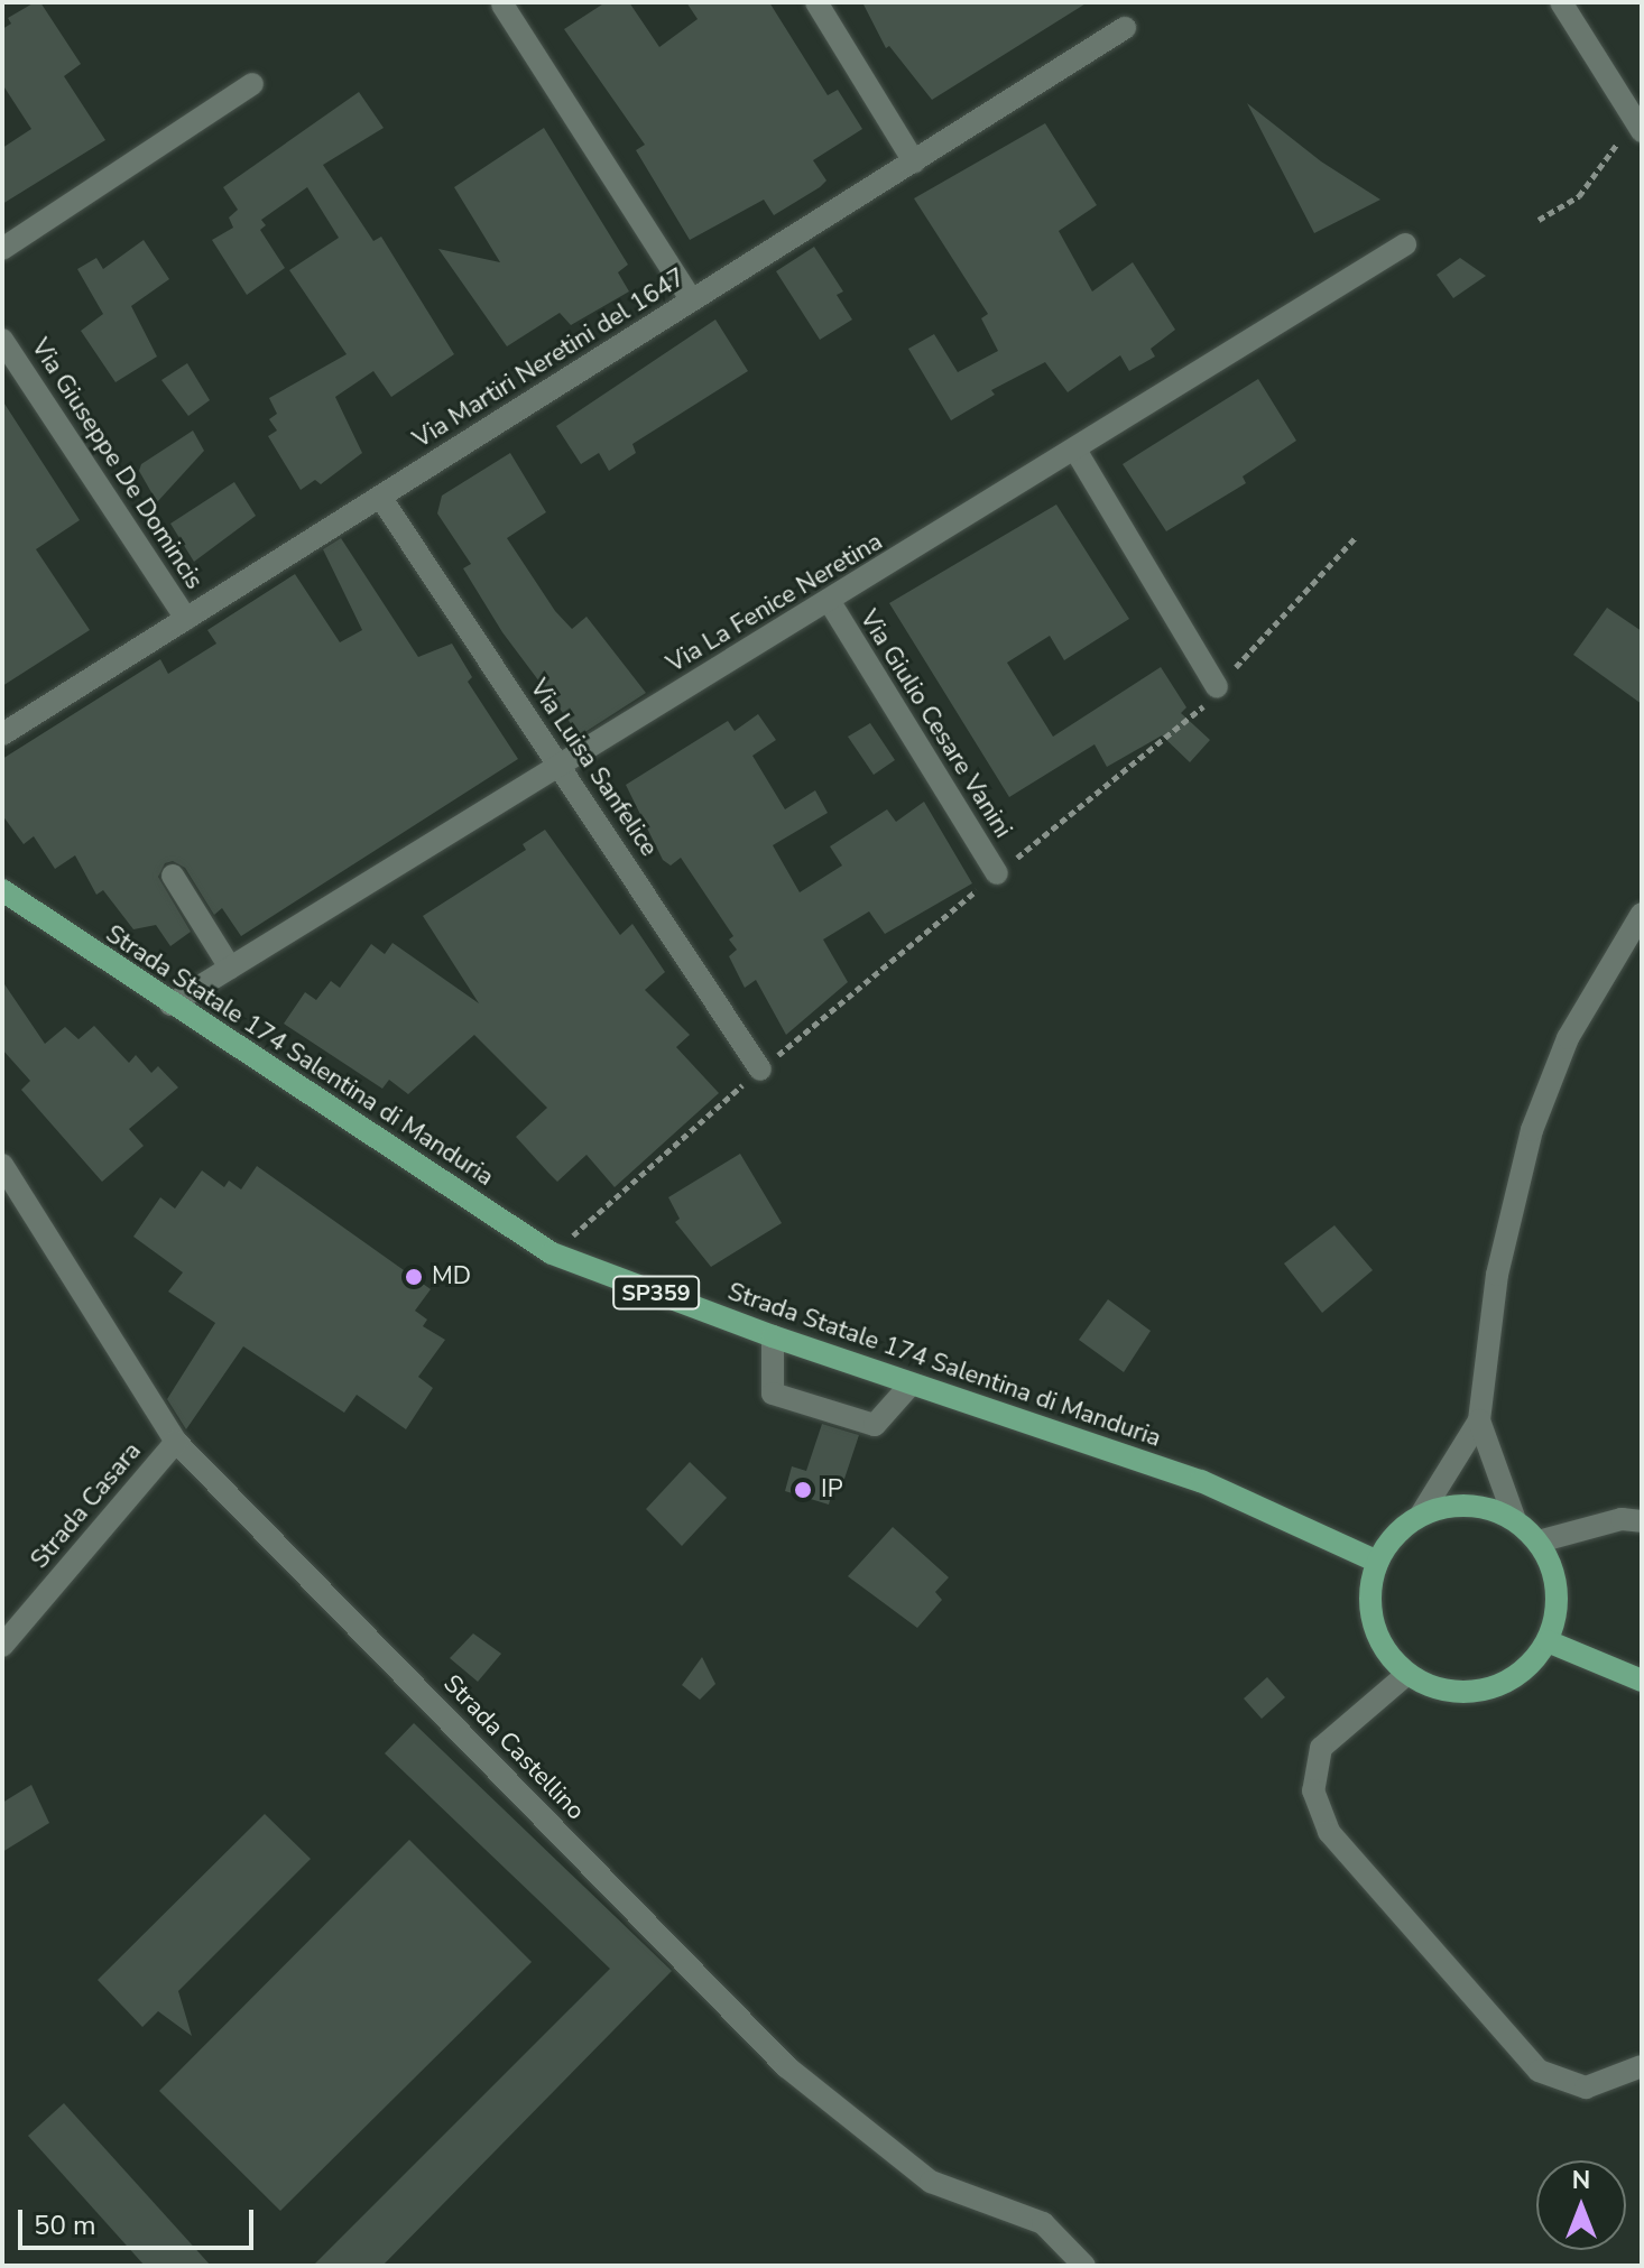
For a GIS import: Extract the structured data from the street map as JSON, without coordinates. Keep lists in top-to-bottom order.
{
  "streets": {
    "main road": ["Strada Statale 174 Salentina di Manduria", "SP359"],
    "street": [
      "Via Martiri Neretini del 1647",
      "Via Giuseppe De Domincis",
      "Via La Fenice Neretina",
      "Via Giulio Cesare Vanini",
      "Via Luisa Sanfelice",
      "Strada Casara",
      "Strada Castellino"
    ]
  },
  "crossings": [
    ["Via Martiri Neretini del 1647", "Via Giuseppe De Domincis"],
    ["Via Martiri Neretini del 1647", "Via Luisa Sanfelice"],
    ["Via La Fenice Neretina", "Via Giulio Cesare Vanini"],
    ["Via La Fenice Neretina", "Via Luisa Sanfelice"],
    ["Via La Fenice Neretina", "Strada Statale 174 Salentina di Manduria"],
    ["Strada Casara", "Strada Castellino"]
  ],
  "places": ["MD", "IP"],
  "scale_bar": "50 m",
  "north": "top"
}
